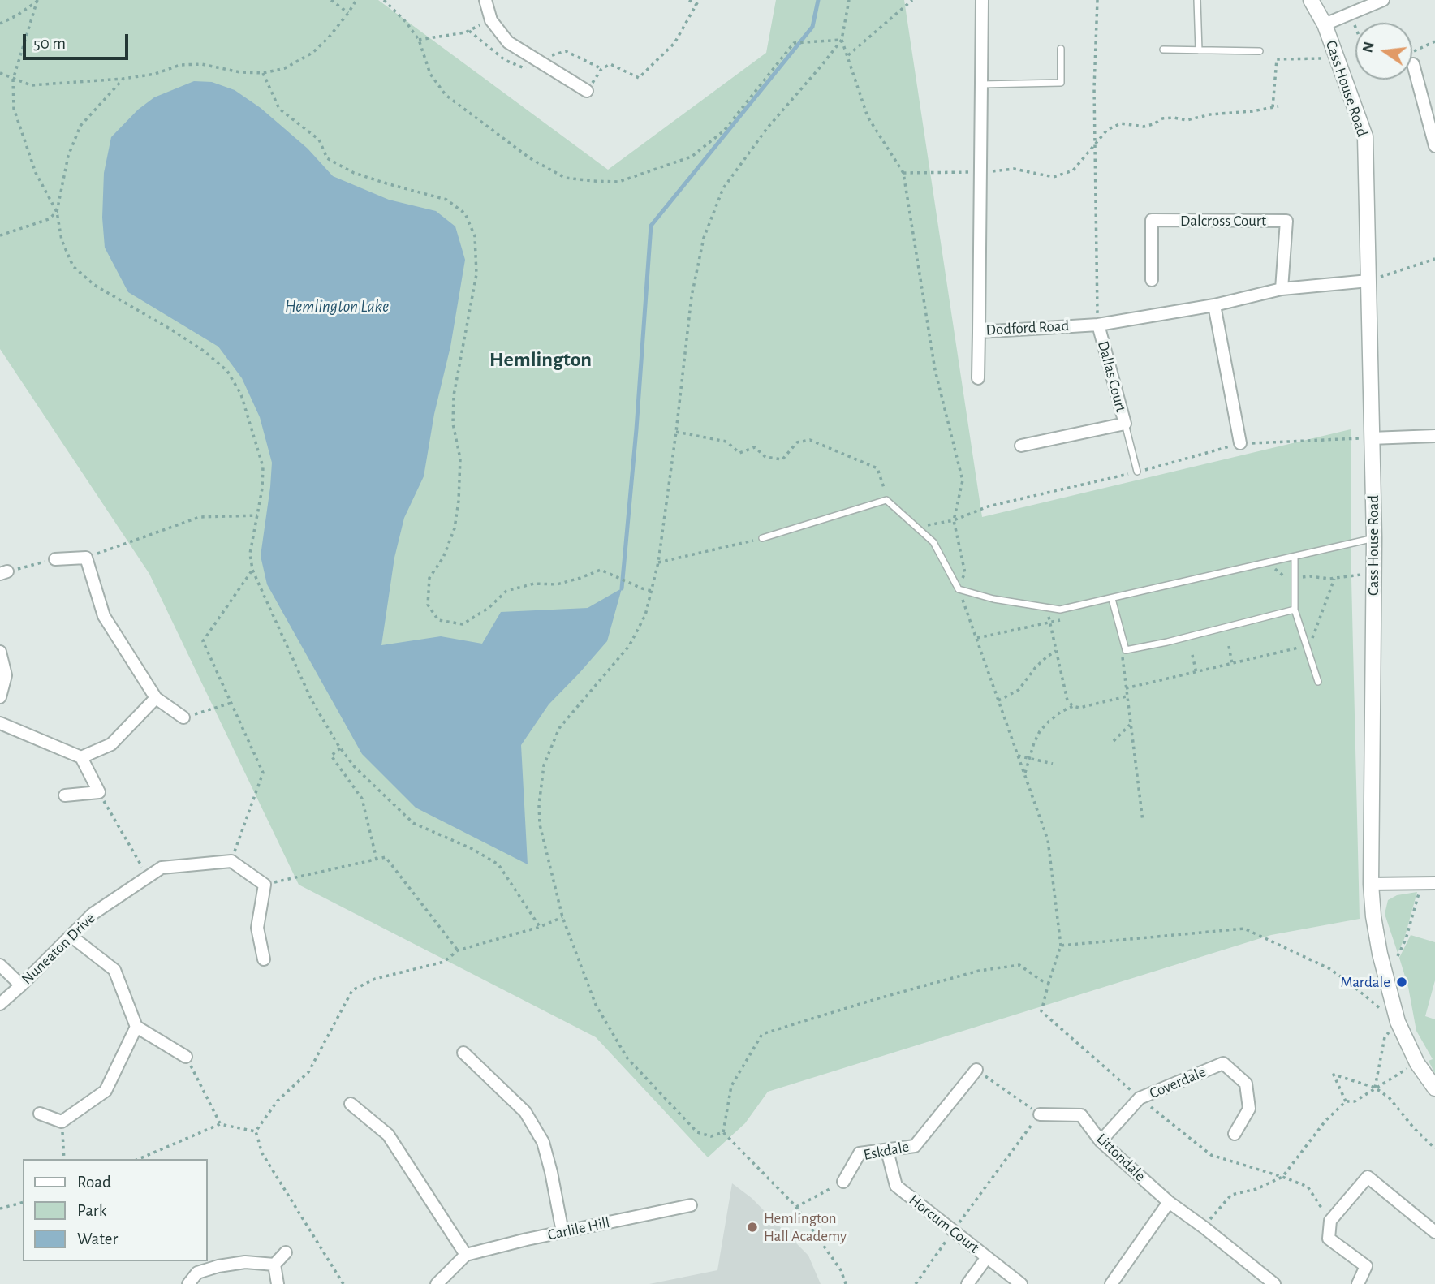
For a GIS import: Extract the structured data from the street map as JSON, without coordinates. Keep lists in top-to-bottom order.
{
  "streets": {
    "street": [
      "Cass House Road",
      "Dalcross Court",
      "Dodford Road",
      "Dallas Court",
      "Nuneaton Drive",
      "Coverdale",
      "Eskdale",
      "Littondale",
      "Horcum Court",
      "Carlile Hill"
    ]
  },
  "crossings": [
    ["Cass House Road", "Dodford Road"],
    ["Dalcross Court", "Dodford Road"],
    ["Dodford Road", "Dallas Court"],
    ["Coverdale", "Littondale"],
    ["Eskdale", "Horcum Court"]
  ],
  "districts": ["Hemlington"],
  "water": ["Hemlington Lake"],
  "places": ["Mardale", "Hemlington Hall Academy"],
  "legend": ["Road", "Park", "Water"],
  "scale_bar": "50 m",
  "north": "left"
}
